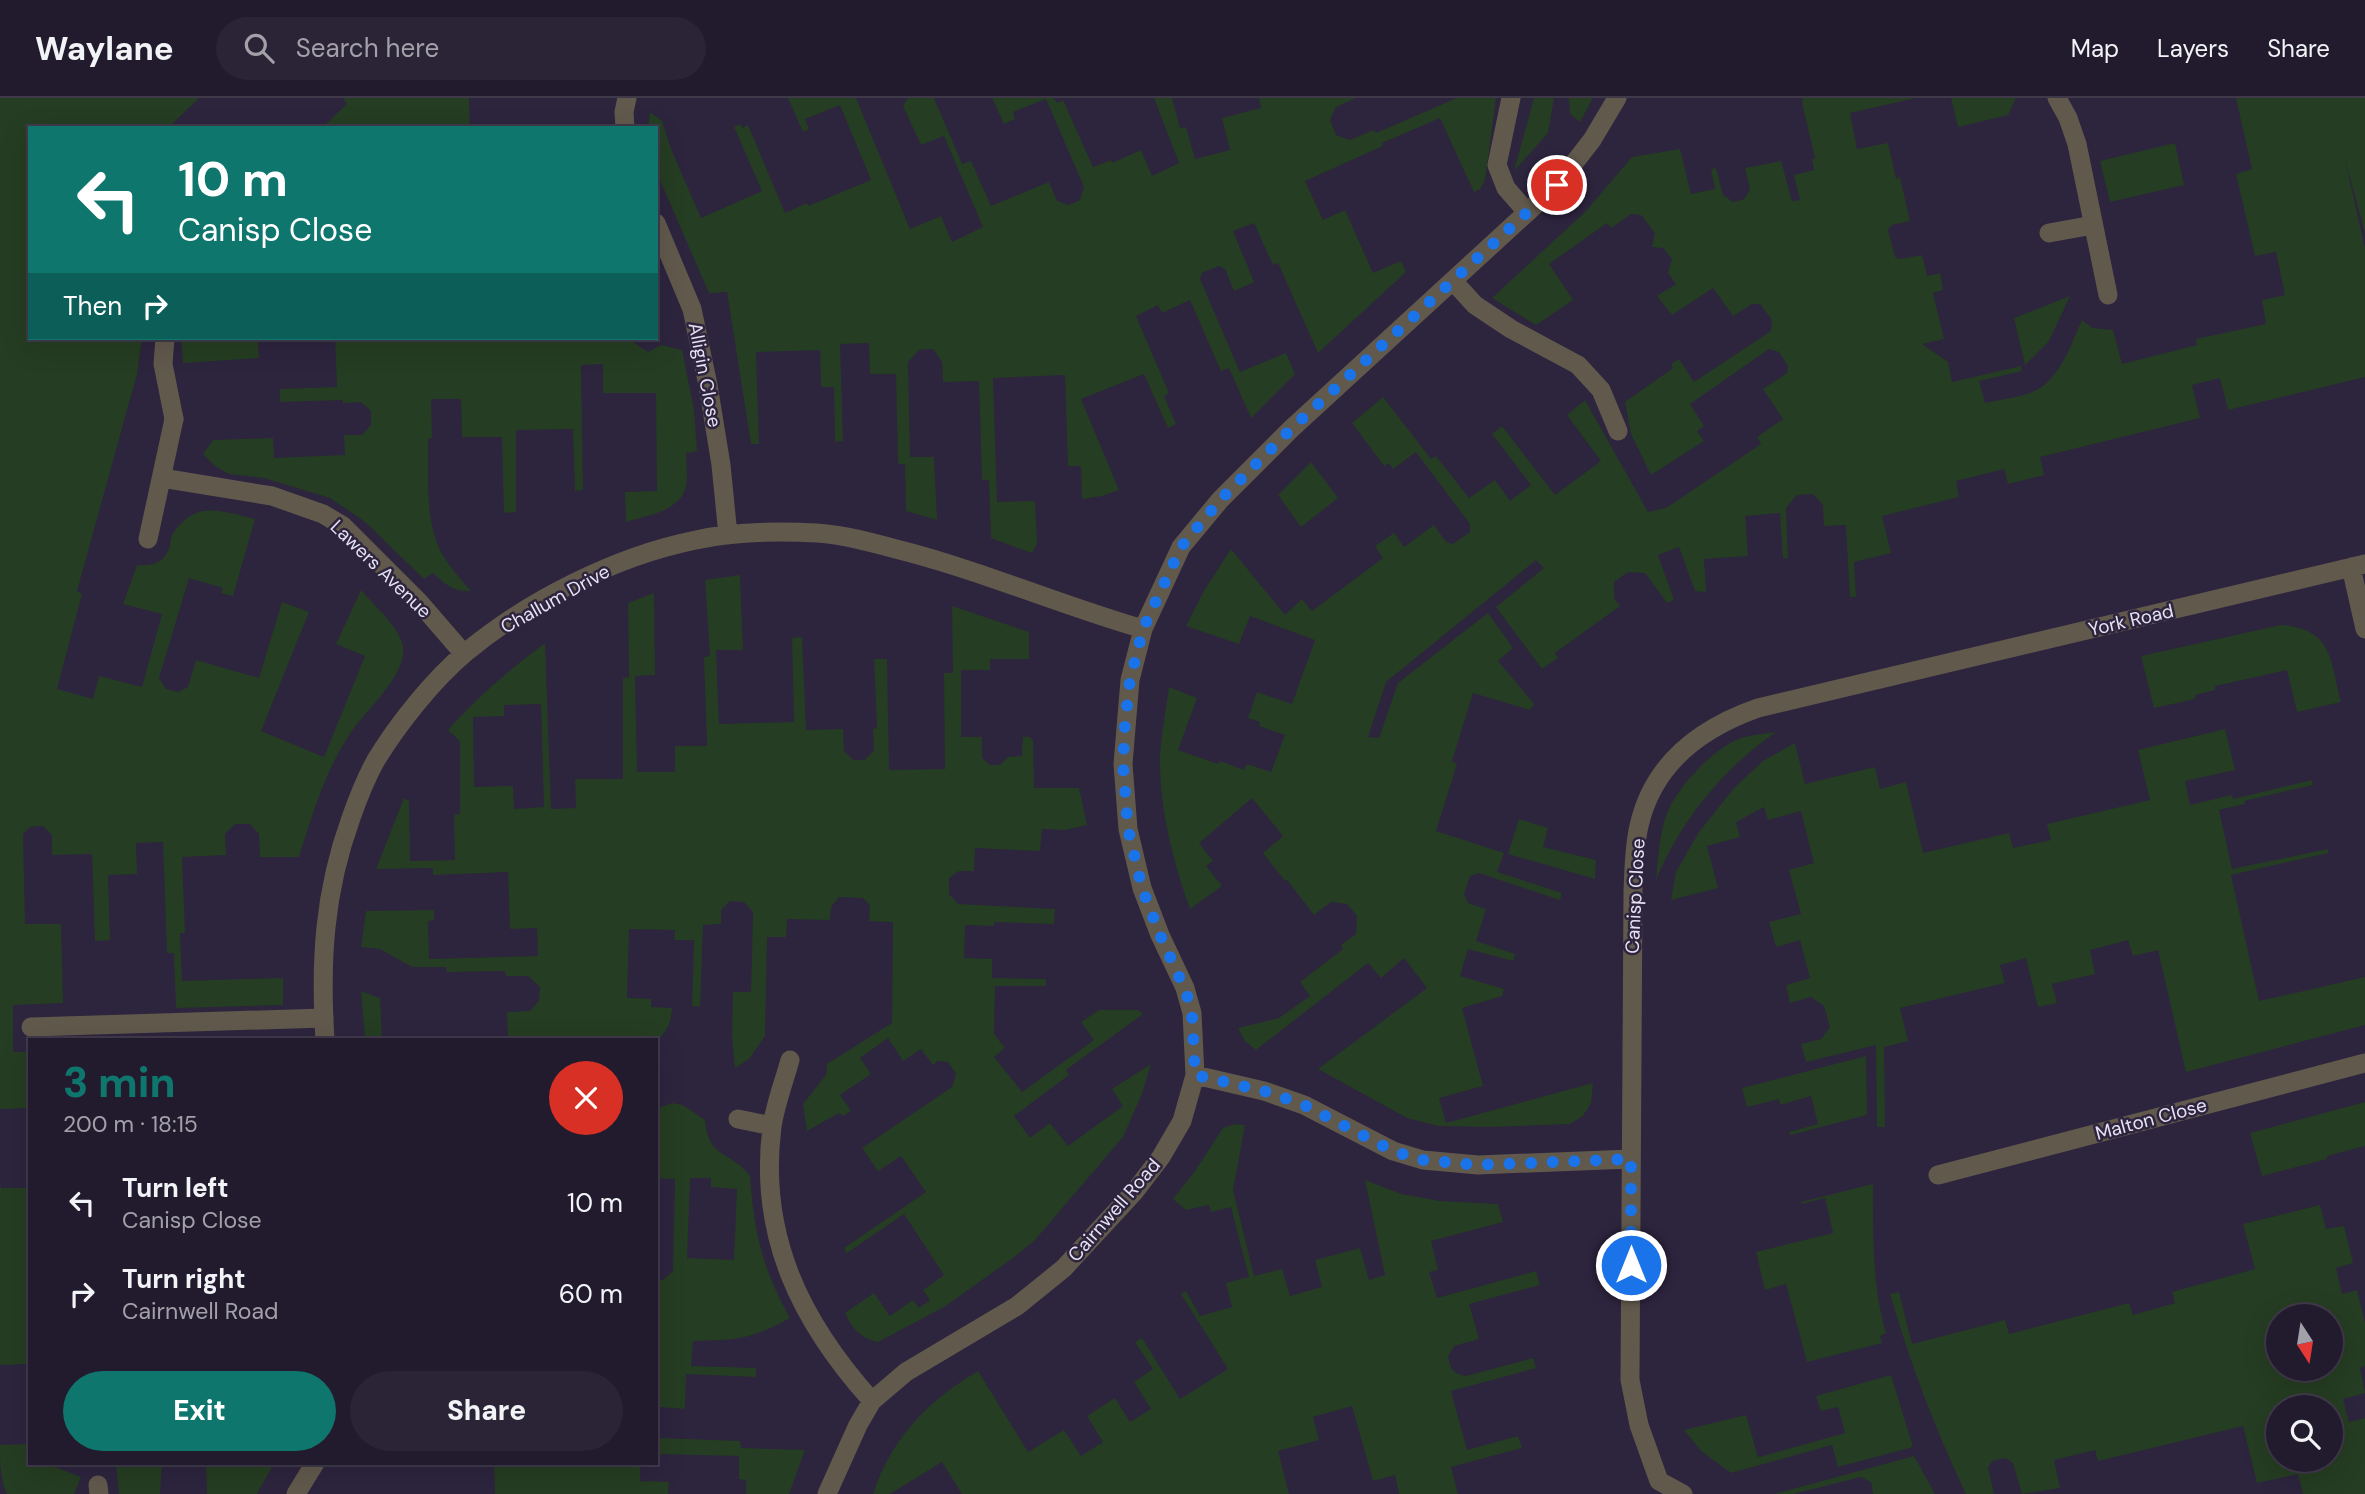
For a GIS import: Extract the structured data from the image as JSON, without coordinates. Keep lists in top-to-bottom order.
{
  "streets": {
    "street": [
      "Alligin Close",
      "Lawers Avenue",
      "Challum Drive",
      "York Road",
      "Canisp Close",
      "Malton Close",
      "Cairnwell Road"
    ]
  },
  "crossings": [
    ["Alligin Close", "Challum Drive"],
    ["Lawers Avenue", "Challum Drive"],
    ["Challum Drive", "Cairnwell Road"],
    ["York Road", "Canisp Close"]
  ],
  "north": "bottom",
  "page": {
    "header": "Waylane",
    "search": "Search here",
    "nav": ["Map", "Layers", "Share"],
    "turn": ["10 m", "Canisp Close"],
    "then": "Then",
    "heading": ["3 min", "200 m · 18:15"],
    "list": [
      {
        "name": "Turn left",
        "note": "Canisp Close",
        "value": "10 m"
      },
      {
        "name": "Turn right",
        "note": "Cairnwell Road",
        "value": "60 m"
      }
    ],
    "buttons": ["Exit", "Share"]
  }
}
